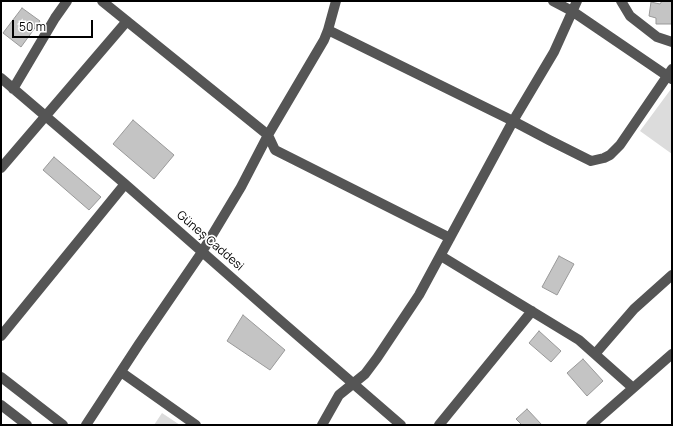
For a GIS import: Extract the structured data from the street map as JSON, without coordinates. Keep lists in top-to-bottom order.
{
  "streets": {
    "street": ["Güneş Caddesi"]
  },
  "scale_bar": "50 m"
}
